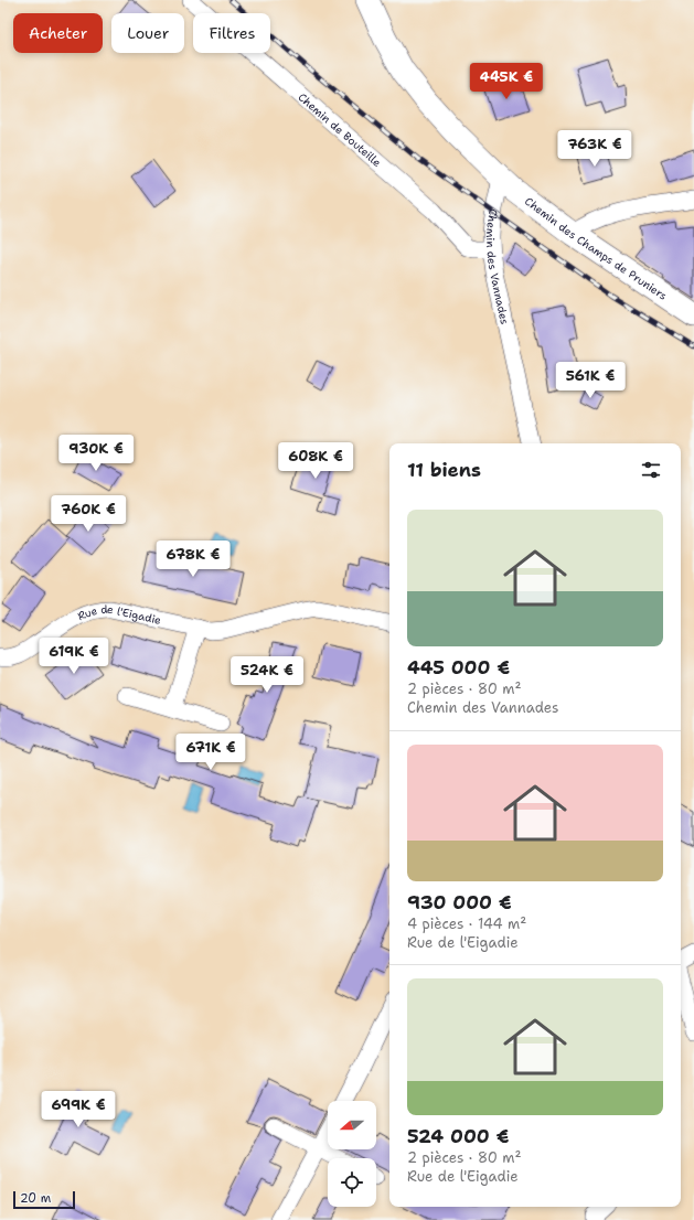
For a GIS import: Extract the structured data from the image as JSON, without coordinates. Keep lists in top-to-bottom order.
{
  "streets": {
    "street": [
      "Chemin de Bouteille",
      "Chemin des Champs de Pruniers",
      "Chemin des Vannades",
      "Rue de l'Eigadie"
    ]
  },
  "crossings": [
    ["Chemin de Bouteille", "Chemin des Vannades"],
    ["Chemin des Champs de Pruniers", "Chemin des Vannades"]
  ],
  "scale_bar": "20 m",
  "north": "left",
  "page": {
    "chip": ["Acheter", "Louer", "Filtres"],
    "price": [
      "445K €",
      "763K €",
      "561K €",
      "930K €",
      "608K €",
      "760K €",
      "678K €",
      "619K €",
      "524K €",
      "671K €",
      "699K €"
    ],
    "heading": "11 biens",
    "list": [
      {
        "name": "445 000 €",
        "note": "2 pièces · 80 m² · Chemin des Vannades"
      },
      {
        "name": "930 000 €",
        "note": "4 pièces · 144 m² · Rue de l'Eigadie"
      },
      {
        "name": "524 000 €",
        "note": "2 pièces · 80 m² · Rue de l'Eigadie"
      }
    ],
    "scale": "20 m"
  }
}
